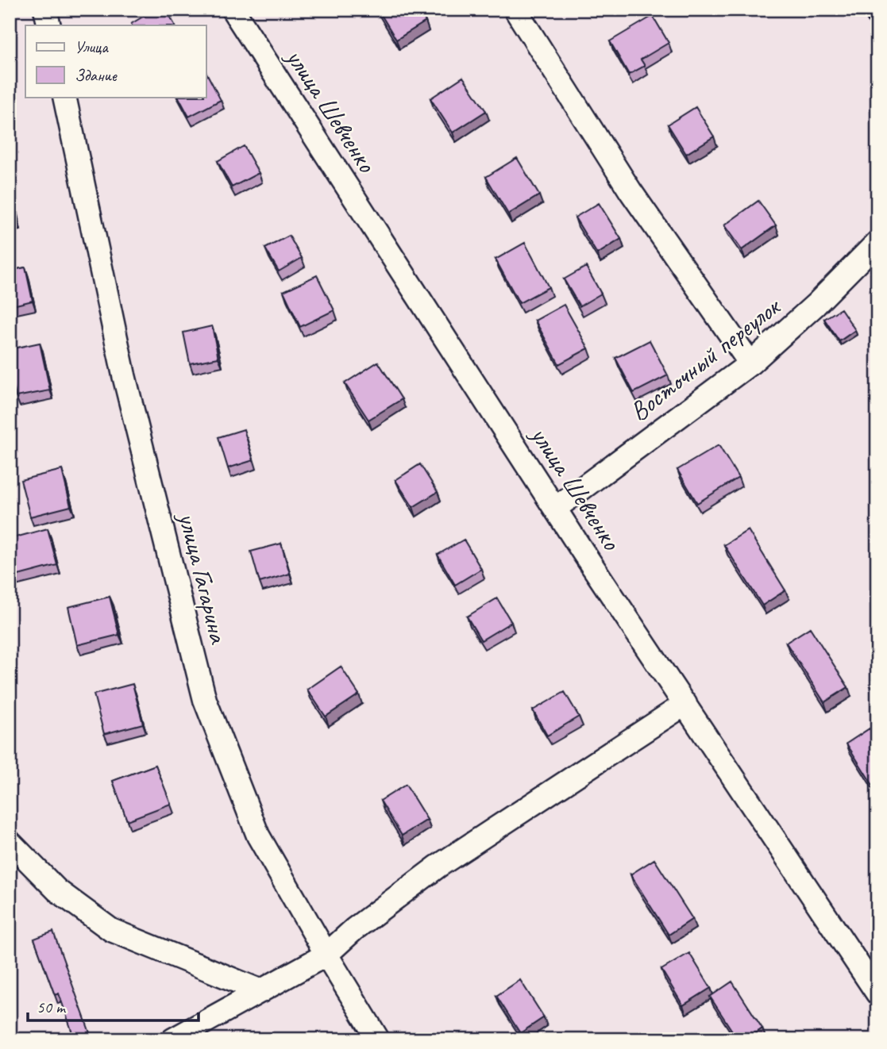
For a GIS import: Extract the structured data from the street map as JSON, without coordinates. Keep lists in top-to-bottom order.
{
  "streets": {
    "street": ["улица Шевченко", "Восточный переулок", "улица Гагарина"]
  },
  "crossings": [
    ["улица Шевченко", "Восточный переулок"]
  ],
  "legend": ["Улица", "Здание"],
  "scale_bar": "50 m"
}
